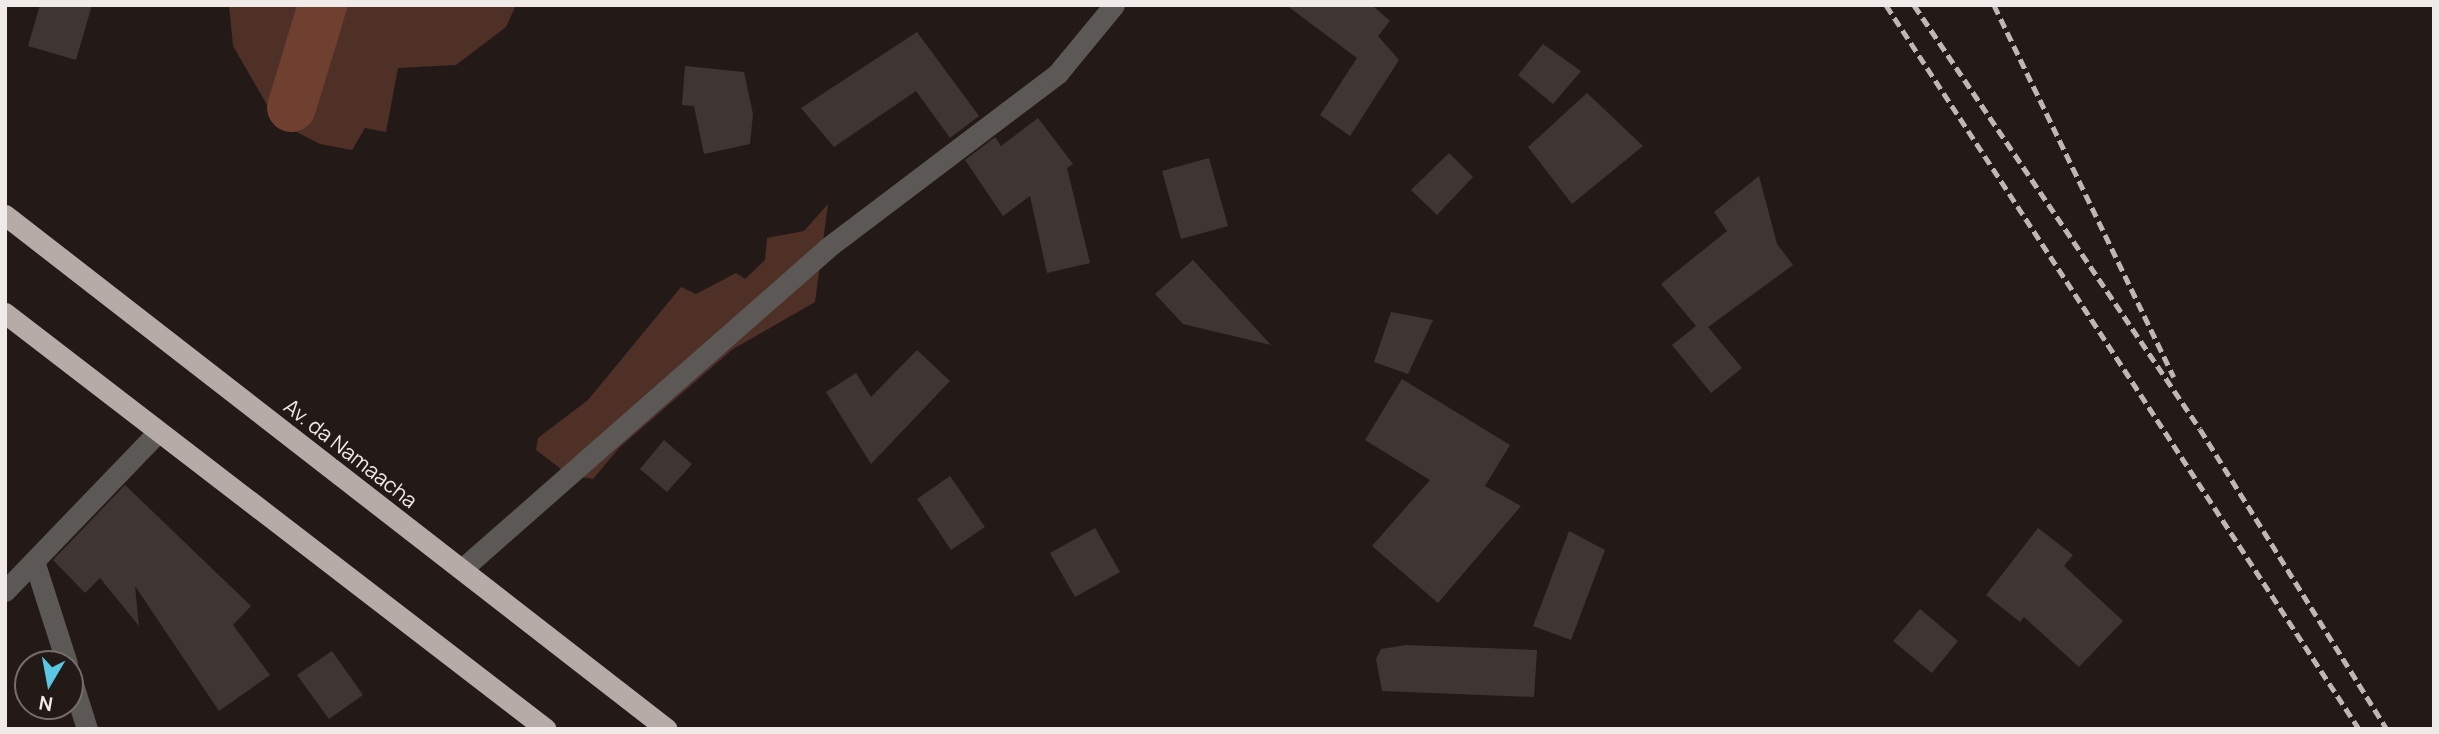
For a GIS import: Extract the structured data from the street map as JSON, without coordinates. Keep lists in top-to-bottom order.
{
  "streets": {
    "highway": ["Av. da Namaacha"]
  },
  "north": "bottom"
}
